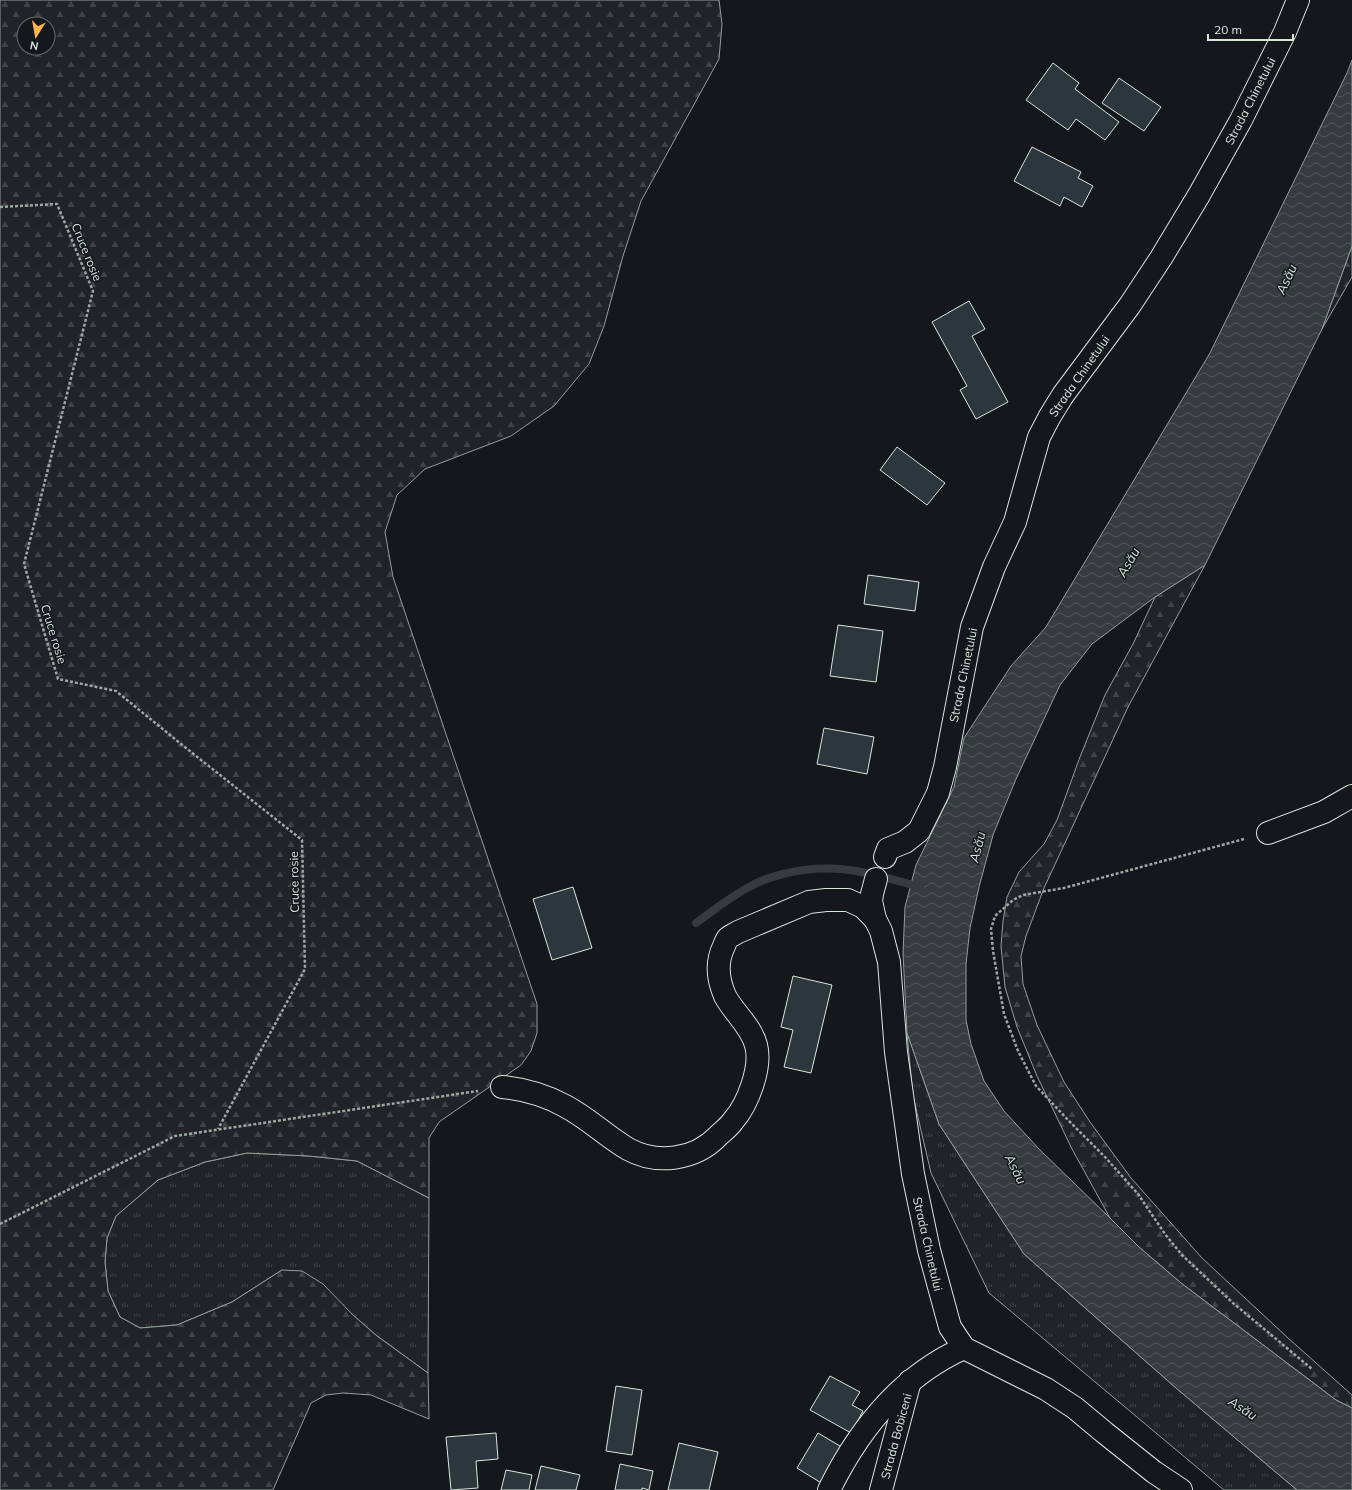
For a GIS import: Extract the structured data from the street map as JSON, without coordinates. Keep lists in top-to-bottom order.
{
  "streets": {
    "street": ["Strada Chinetului", "Strada Bobiceni"],
    "path": ["Cruce rosie"]
  },
  "crossings": [
    ["Strada Chinetului", "Strada Bobiceni"]
  ],
  "water": ["Asău"],
  "scale_bar": "20 m",
  "north": "bottom"
}
